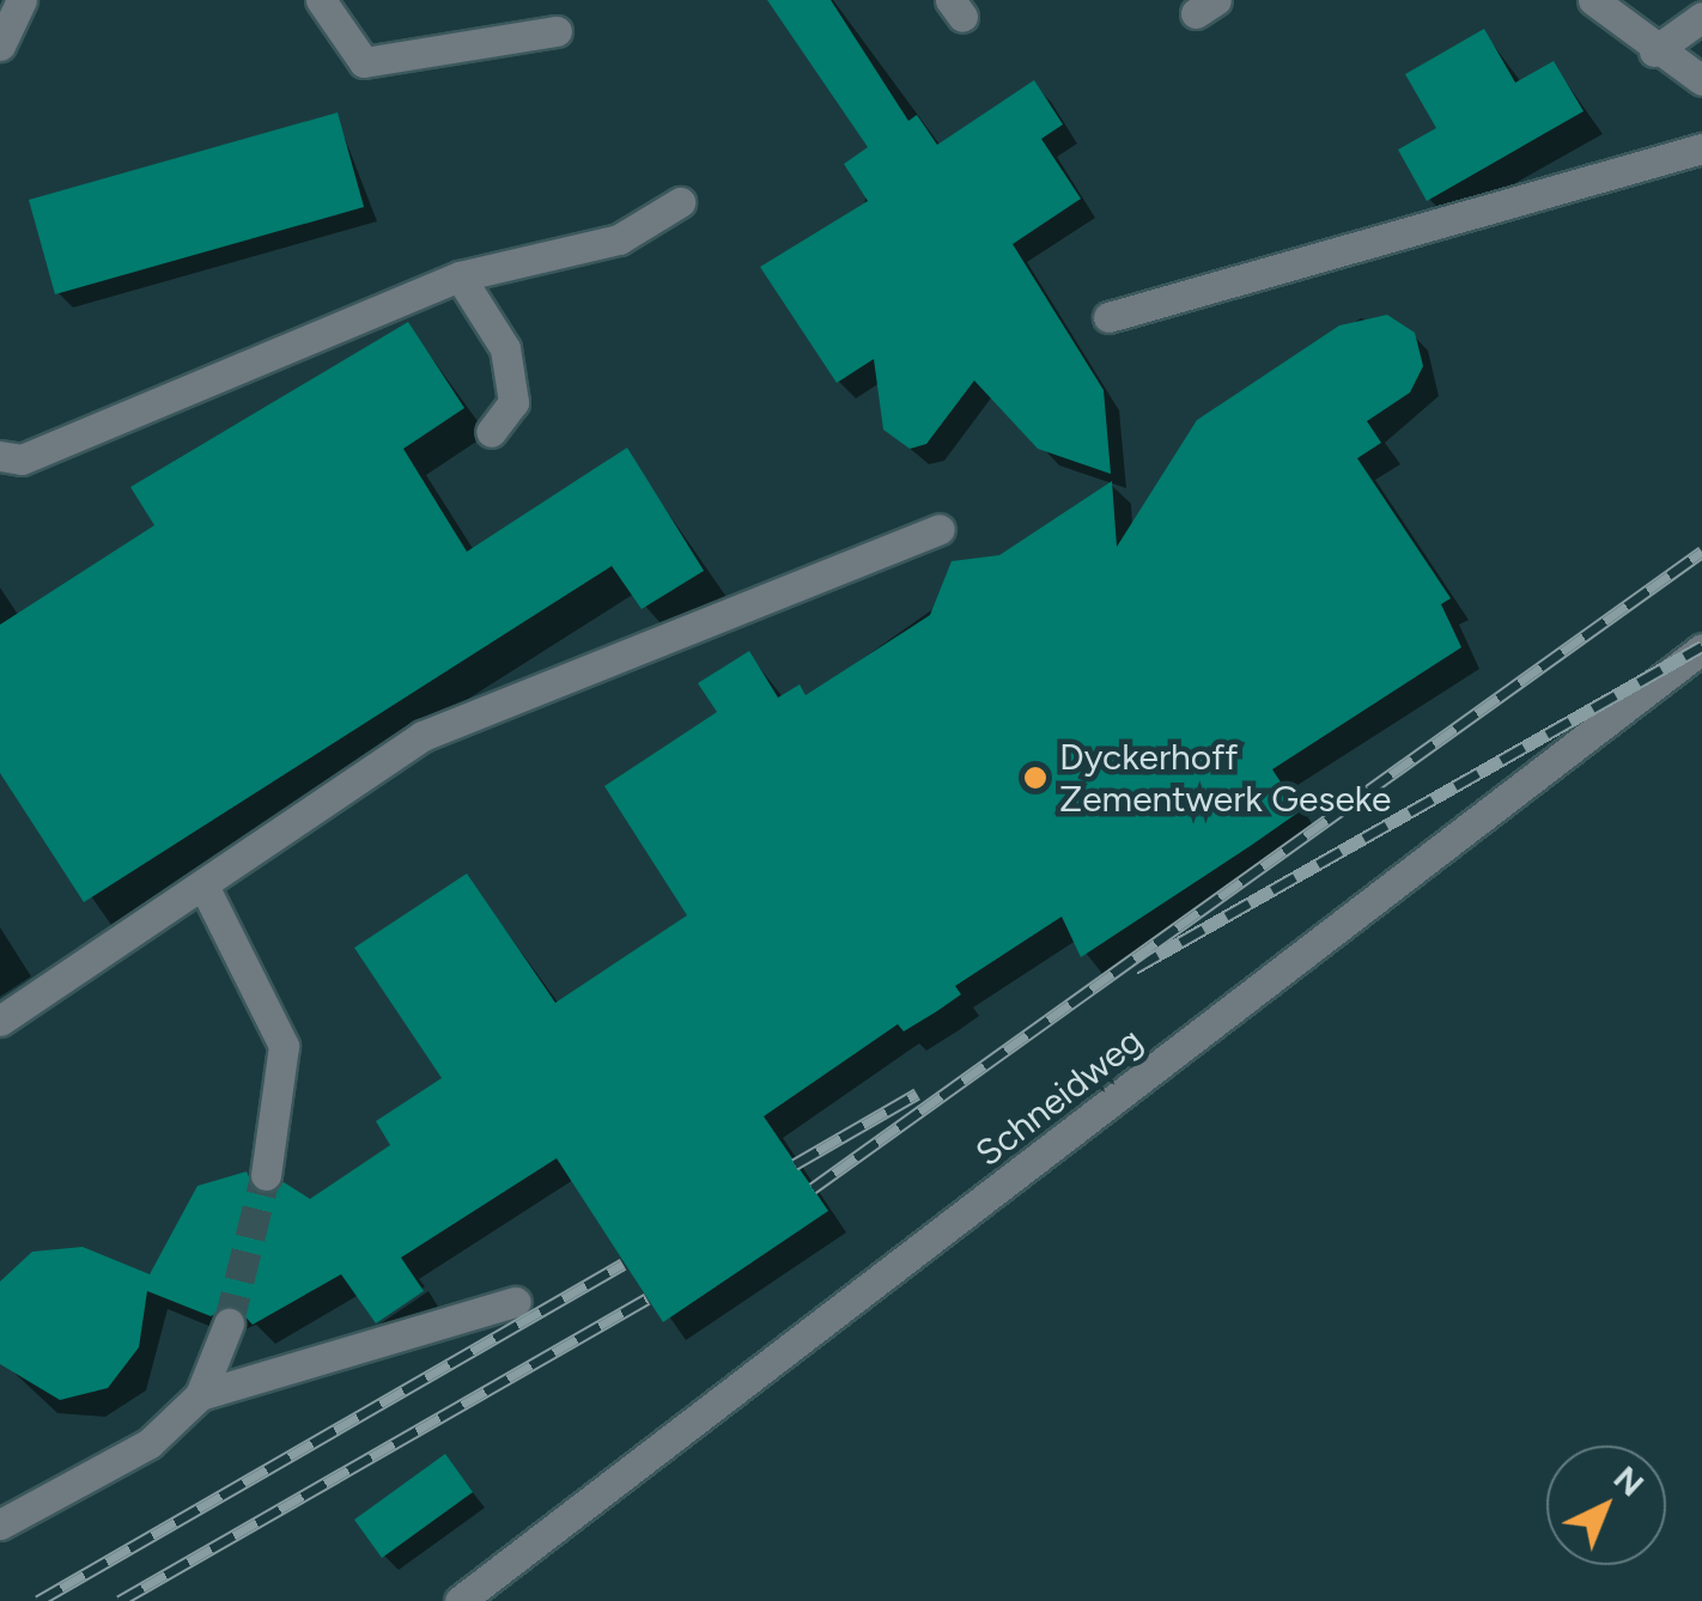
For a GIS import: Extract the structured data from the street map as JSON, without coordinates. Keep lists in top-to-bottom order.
{
  "streets": {
    "lane": ["Schneidweg"]
  },
  "places": ["Dyckerhoff Zementwerk Geseke"],
  "north": "top right"
}
